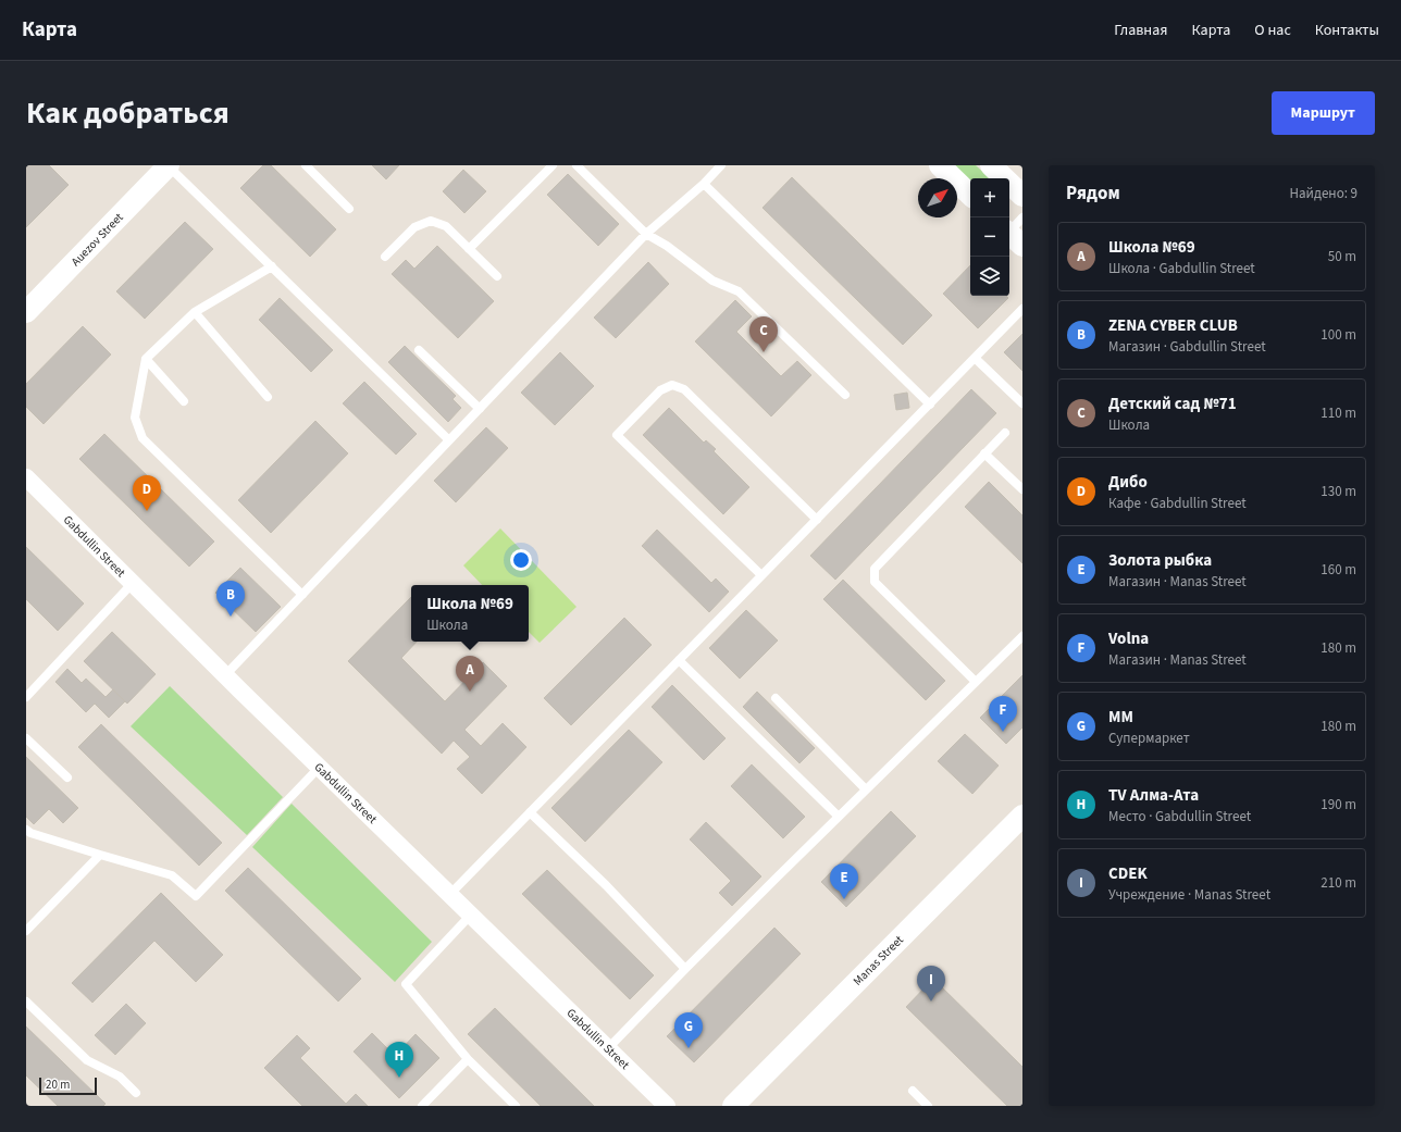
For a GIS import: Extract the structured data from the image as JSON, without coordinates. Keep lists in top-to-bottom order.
{
  "streets": {
    "street": ["Auezov Street", "Gabdullin Street", "Manas Street"]
  },
  "scale_bar": "20 m",
  "north": "top right",
  "page": {
    "header": "Карта",
    "nav": [
      "Главная",
      "Карта",
      "О нас",
      "Контакты"
    ],
    "title": "Как добраться",
    "buttons": "Маршрут",
    "heading": ["Рядом", "Найдено: 9"],
    "map_buttons": ["+", "−"],
    "list": [
      {
        "mark": "A",
        "name": "Школа №69",
        "note": "Школа · Gabdullin Street",
        "value": "50 m"
      },
      {
        "mark": "B",
        "name": "ZENA CYBER CLUB",
        "note": "Магазин · Gabdullin Street",
        "value": "100 m"
      },
      {
        "mark": "C",
        "name": "Детский сад №71",
        "note": "Школа",
        "value": "110 m"
      },
      {
        "mark": "D",
        "name": "Дибо",
        "note": "Кафе · Gabdullin Street",
        "value": "130 m"
      },
      {
        "mark": "E",
        "name": "Золота рыбка",
        "note": "Магазин · Manas Street",
        "value": "160 m"
      },
      {
        "mark": "F",
        "name": "Volna",
        "note": "Магазин · Manas Street",
        "value": "180 m"
      },
      {
        "mark": "G",
        "name": "MM",
        "note": "Супермаркет",
        "value": "180 m"
      },
      {
        "mark": "H",
        "name": "ТV Алма-Ата",
        "note": "Место · Gabdullin Street",
        "value": "190 m"
      },
      {
        "mark": "I",
        "name": "CDEK",
        "note": "Учреждение · Manas Street",
        "value": "210 m"
      }
    ],
    "pins": [
      "C",
      "D",
      "B",
      "A",
      "F",
      "E",
      "I",
      "G",
      "H"
    ],
    "popup": ["Школа №69", "Школа"],
    "scale": "20 m"
  }
}
